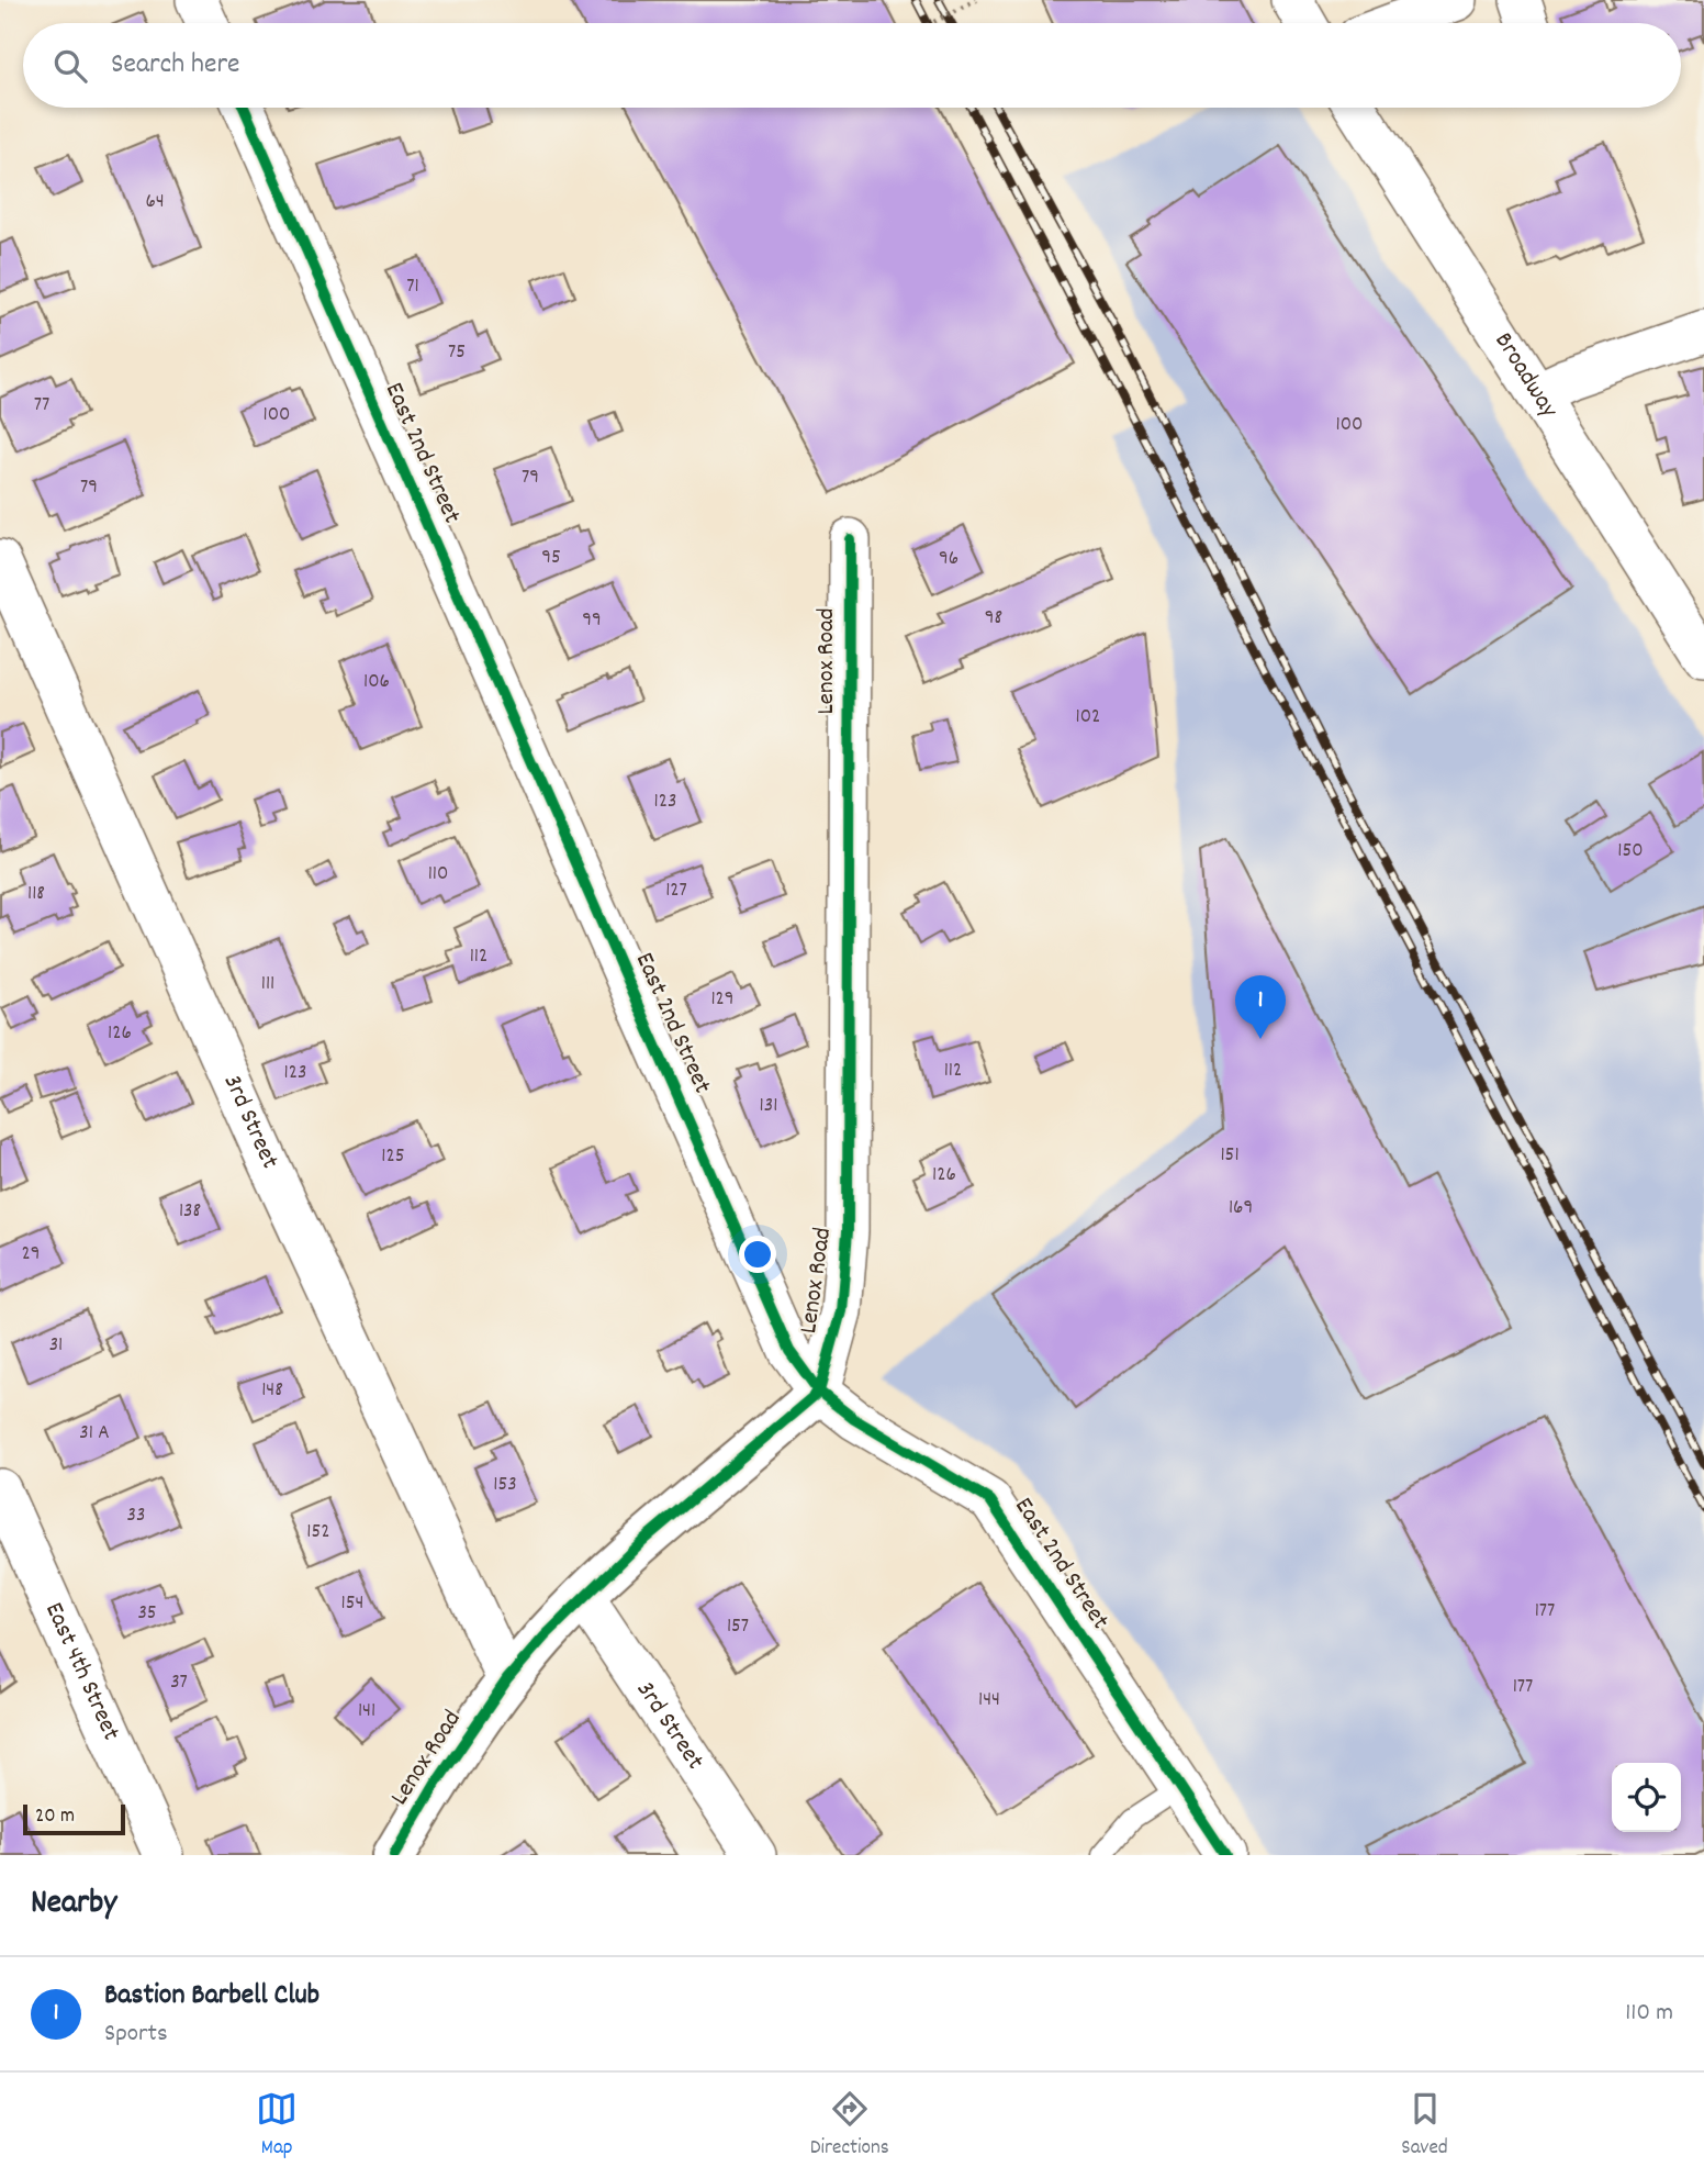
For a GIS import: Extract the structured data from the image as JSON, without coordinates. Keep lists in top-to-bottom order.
{
  "streets": {
    "street": [
      "Broadway",
      "East 2nd Street",
      "Lenox Road",
      "3rd Street",
      "East 4th Street"
    ]
  },
  "crossings": [
    ["East 2nd Street", "Lenox Road"],
    ["Lenox Road", "3rd Street"]
  ],
  "house_numbers": [
    "64",
    "71",
    "75",
    "77",
    "100",
    "100",
    "79",
    "79",
    "95",
    "96",
    "98",
    "99",
    "106",
    "102",
    "123",
    "150",
    "110",
    "127",
    "118",
    "112",
    "111",
    "129",
    "126",
    "112",
    "123",
    "131",
    "151",
    "125",
    "126",
    "169",
    "138",
    "29",
    "31",
    "148",
    "31 A",
    "153",
    "33",
    "152",
    "154",
    "177",
    "35",
    "157",
    "37",
    "177",
    "144",
    "141"
  ],
  "scale_bar": "20 m",
  "page": {
    "search": "Search here",
    "pins": "1",
    "scale": "20 m",
    "heading": "Nearby",
    "list": [
      {
        "mark": "1",
        "name": "Bastion Barbell Club",
        "note": "Sports",
        "value": "110 m"
      }
    ],
    "nav": ["Map", "Directions", "Saved"]
  }
}
